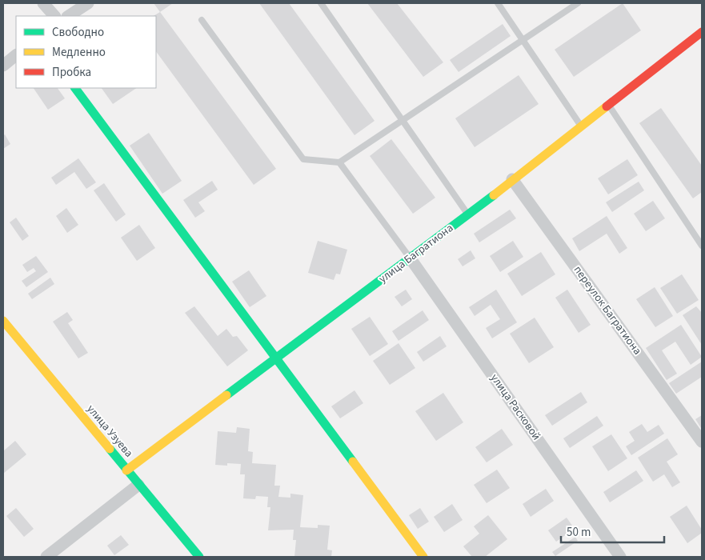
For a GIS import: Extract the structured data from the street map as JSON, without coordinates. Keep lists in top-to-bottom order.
{
  "streets": {
    "street": [
      "улица Багратиона",
      "переулок Багратиона",
      "улица Расковой",
      "улица Узуева"
    ]
  },
  "crossings": [
    ["улица Багратиона", "переулок Багратиона"],
    ["улица Багратиона", "улица Расковой"],
    ["улица Багратиона", "улица Узуева"]
  ],
  "legend": ["Свободно", "Медленно", "Пробка"],
  "scale_bar": "50 m"
}
